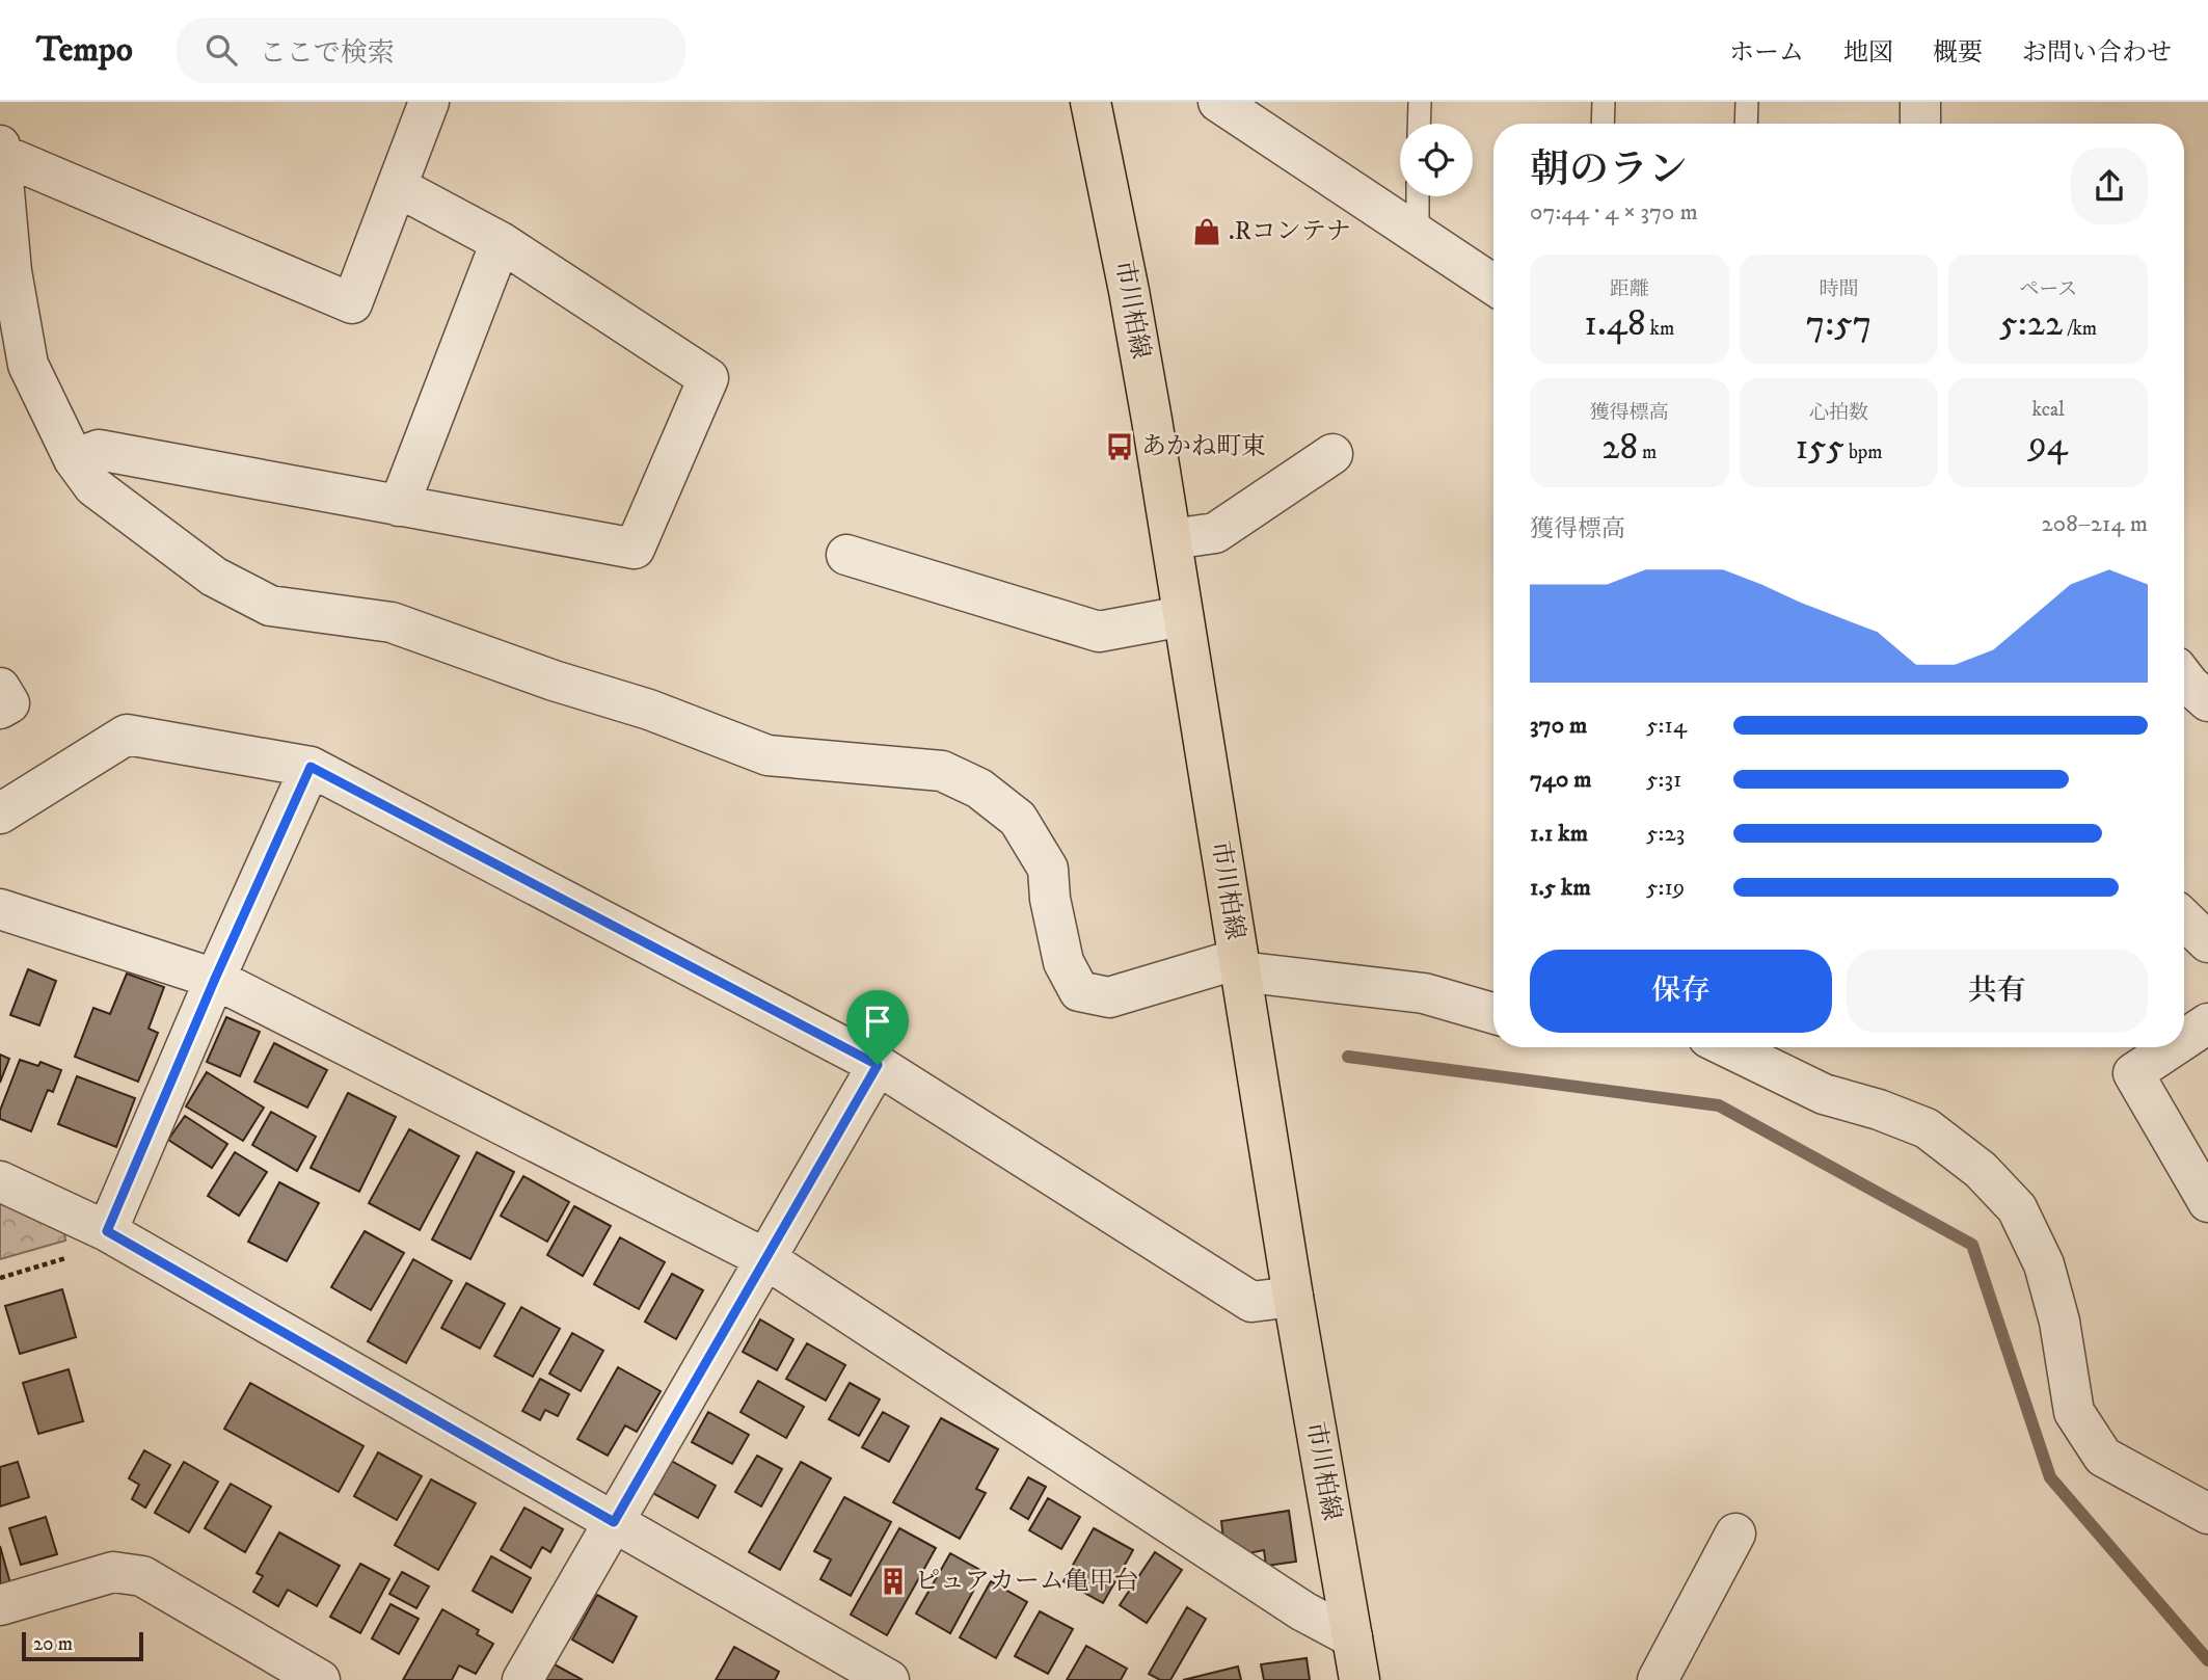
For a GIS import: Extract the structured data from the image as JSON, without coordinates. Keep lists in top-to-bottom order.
{
  "streets": {
    "main road": ["市川柏線"]
  },
  "places": {
    "shop": [".Rコンテナ"],
    "bus stop": ["あかね町東"],
    "building": ["ピュアカーム亀甲台"]
  },
  "scale_bar": "20 m",
  "page": {
    "header": "Tempo",
    "search": "ここで検索",
    "nav": [
      "ホーム",
      "地図",
      "概要",
      "お問い合わせ"
    ],
    "heading": ["朝のラン", "07:44 · 4 × 370 m"],
    "stats": [
      ["距離", "1.48 km"],
      ["時間", "7:57"],
      ["ペース", "5:22 /km"],
      ["獲得標高", "28 m"],
      ["心拍数", "155 bpm"],
      ["kcal", "94"]
    ],
    "chart": ["獲得標高", "208–214 m"],
    "list": [
      {
        "name": "370 m",
        "note": "5:14"
      },
      {
        "name": "740 m",
        "note": "5:31"
      },
      {
        "name": "1.1 km",
        "note": "5:23"
      },
      {
        "name": "1.5 km",
        "note": "5:19"
      }
    ],
    "buttons": ["保存", "共有"],
    "scale": "20 m"
  }
}
